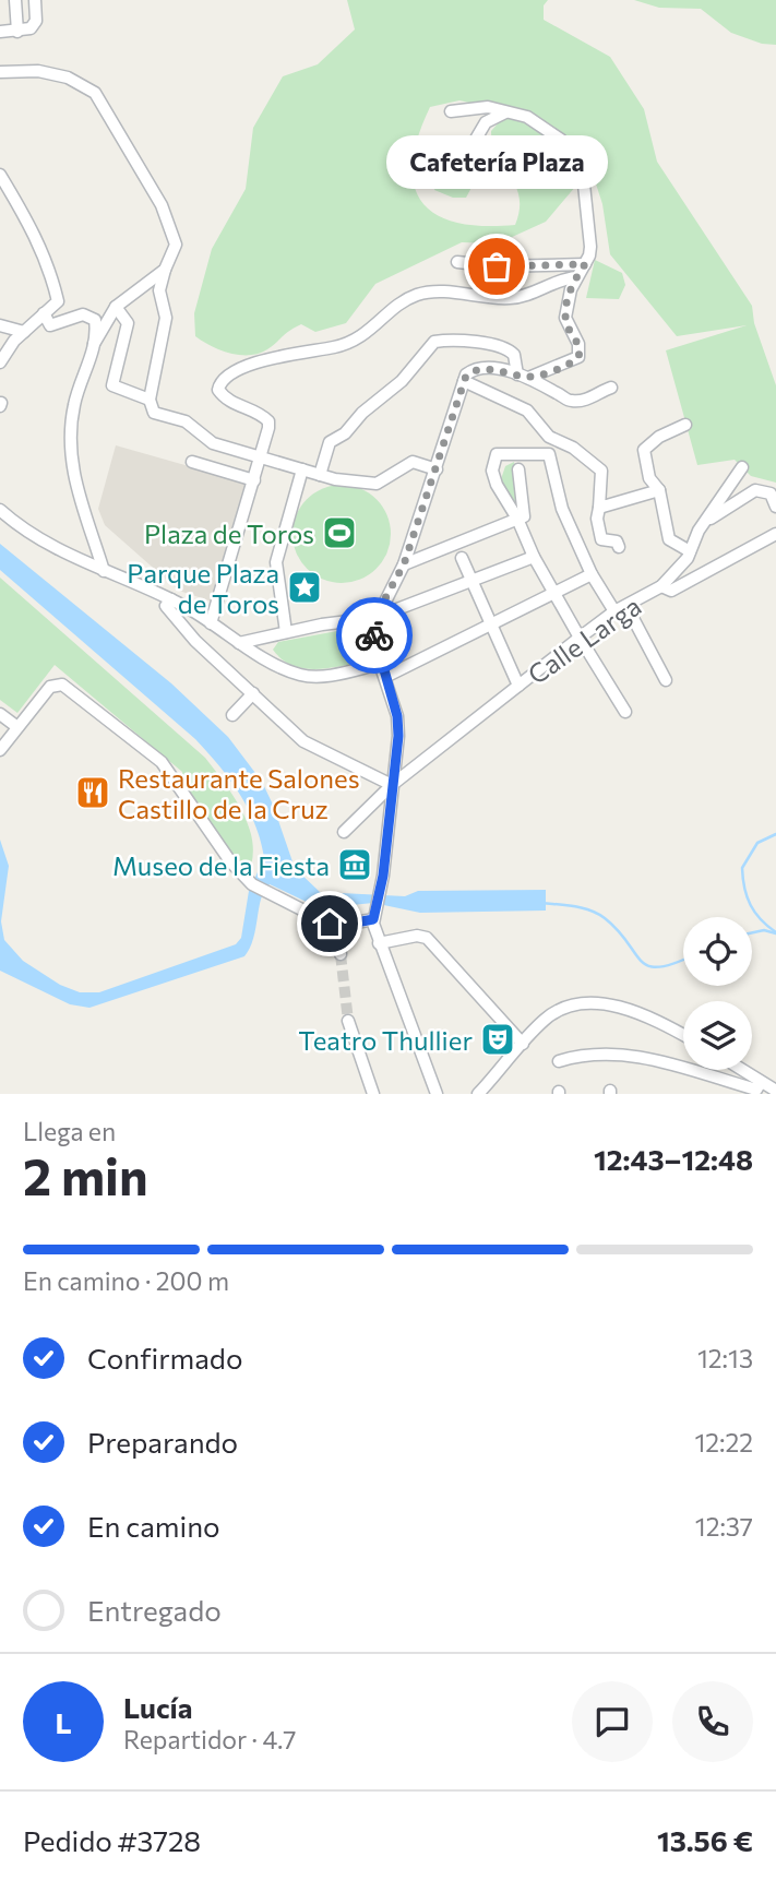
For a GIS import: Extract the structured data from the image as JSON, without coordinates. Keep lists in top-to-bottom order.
{
  "streets": {
    "street": ["Calle Larga"]
  },
  "places": {
    "other": ["Cafetería Plaza"],
    "sports": ["Plaza de Toros"],
    "place": ["Parque Plaza de Toros"],
    "restaurant": ["Restaurante Salones Castillo de la Cruz"],
    "museum": ["Museo de la Fiesta"],
    "theatre": ["Teatro Thullier"]
  },
  "page": {
    "bubble": "Cafetería Plaza",
    "heading": ["2 min", "Llega en", "12:43–12:48"],
    "panel": [
      "Lucía",
      "Repartidor · 4.7",
      "Pedido #3728",
      "13.56 €"
    ],
    "bar": "En camino · 200 m",
    "list": [
      ["Confirmado", "12:13"],
      ["Preparando", "12:22"],
      ["En camino", "12:37"],
      "Entregado"
    ],
    "round": "L"
  }
}
